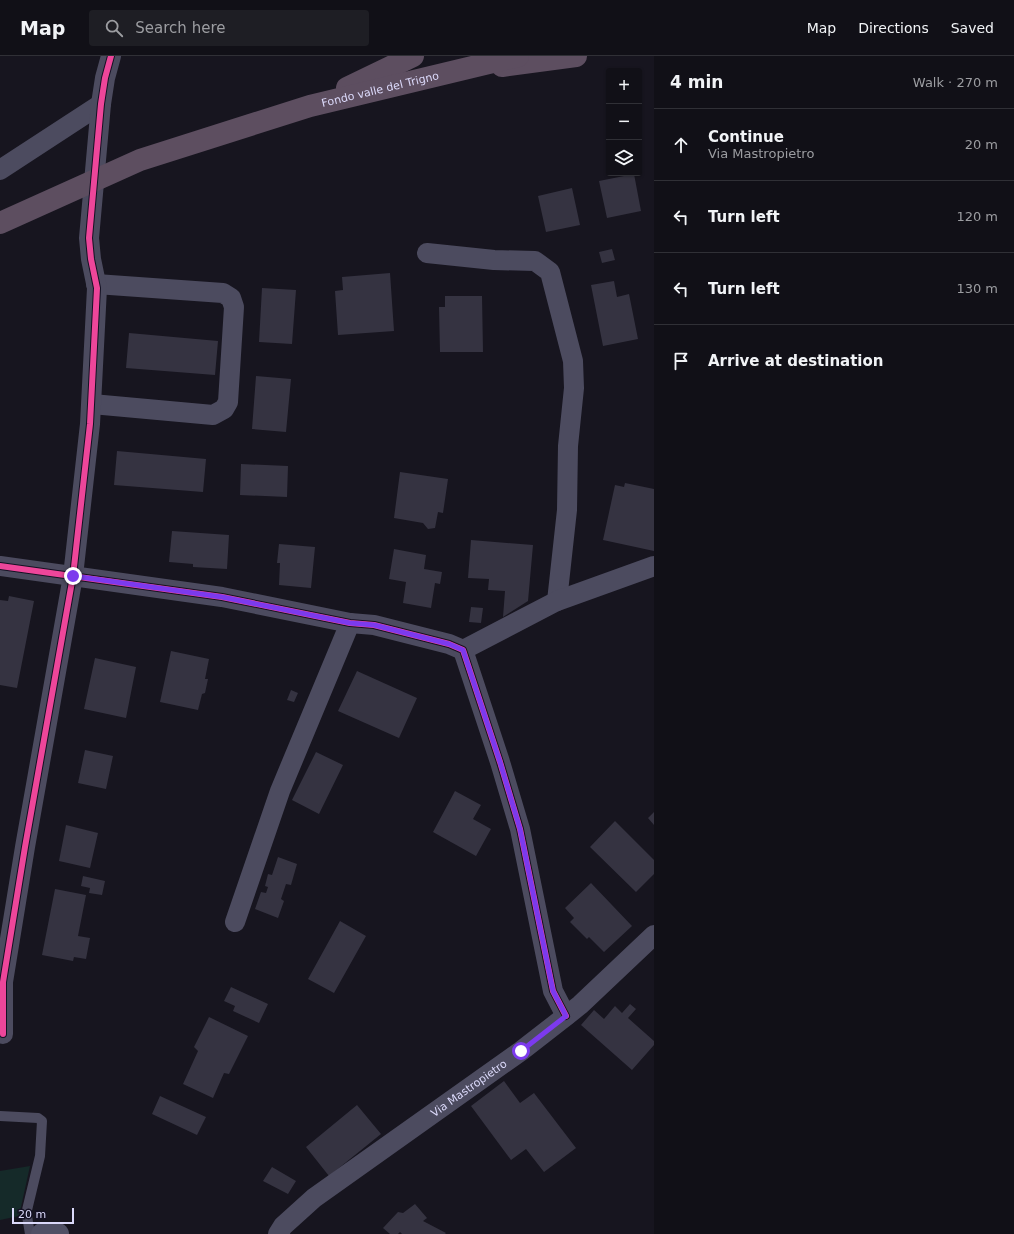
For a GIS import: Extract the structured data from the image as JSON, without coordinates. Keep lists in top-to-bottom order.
{
  "streets": {
    "highway": ["Fondo valle del Trigno"],
    "street": ["Via Mastropietro"]
  },
  "scale_bar": "20 m",
  "page": {
    "header": "Map",
    "search": "Search here",
    "nav": ["Map", "Directions", "Saved"],
    "heading": ["4 min", "Walk · 270 m"],
    "map_buttons": ["+", "−"],
    "list": [
      ["Continue", "Via Mastropietro", "20 m"],
      ["Turn left", "120 m"],
      ["Turn left", "130 m"],
      "Arrive at destination"
    ],
    "scale": "20 m"
  }
}
